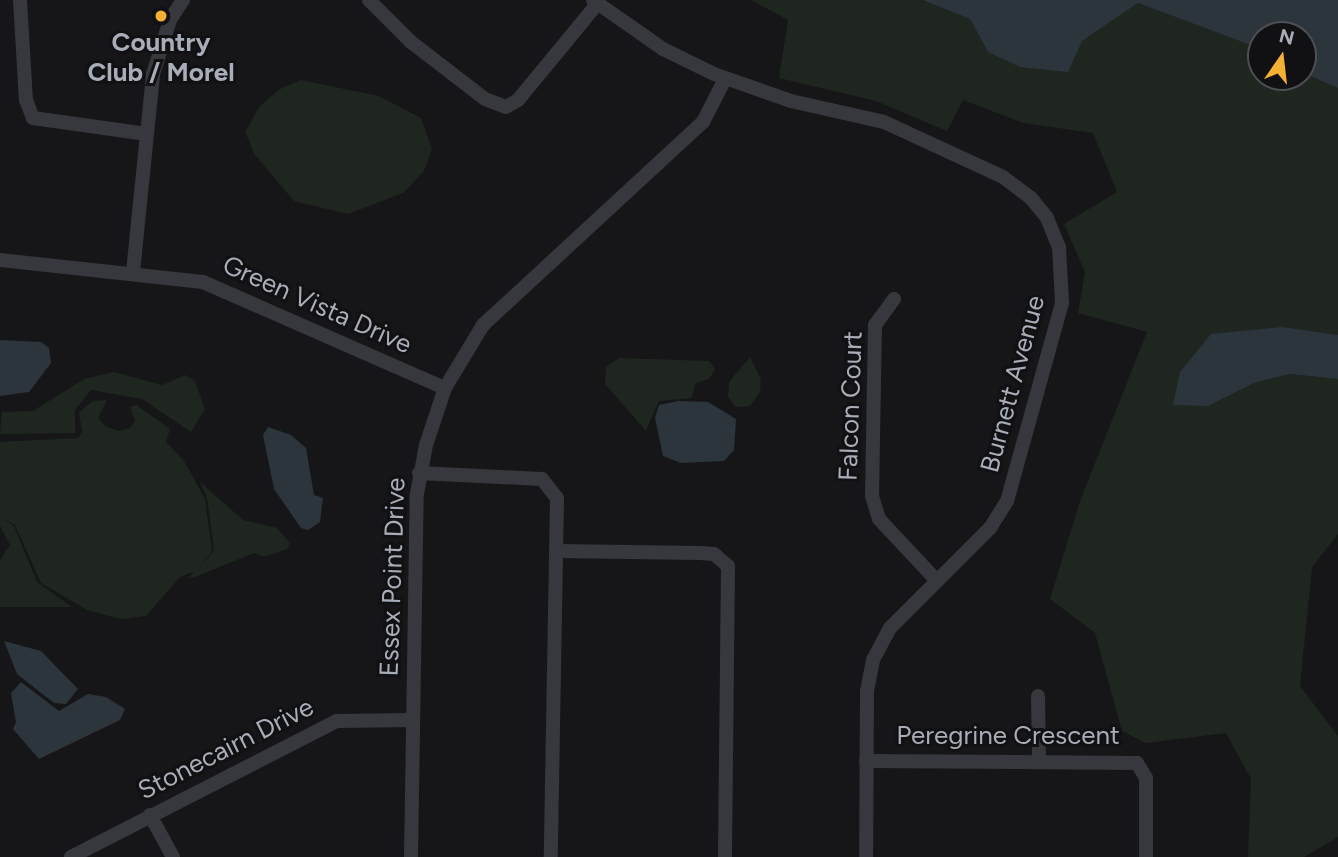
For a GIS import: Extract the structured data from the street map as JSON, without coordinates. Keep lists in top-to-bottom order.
{
  "streets": {
    "street": [
      "Green Vista Drive",
      "Burnett Avenue",
      "Falcon Court",
      "Essex Point Drive",
      "Peregrine Crescent",
      "Stonecairn Drive"
    ]
  },
  "crossings": [
    ["Green Vista Drive", "Essex Point Drive"],
    ["Burnett Avenue", "Falcon Court"],
    ["Burnett Avenue", "Essex Point Drive"],
    ["Burnett Avenue", "Peregrine Crescent"],
    ["Essex Point Drive", "Stonecairn Drive"]
  ],
  "places": ["Country Club / Morel"],
  "north": "top"
}
